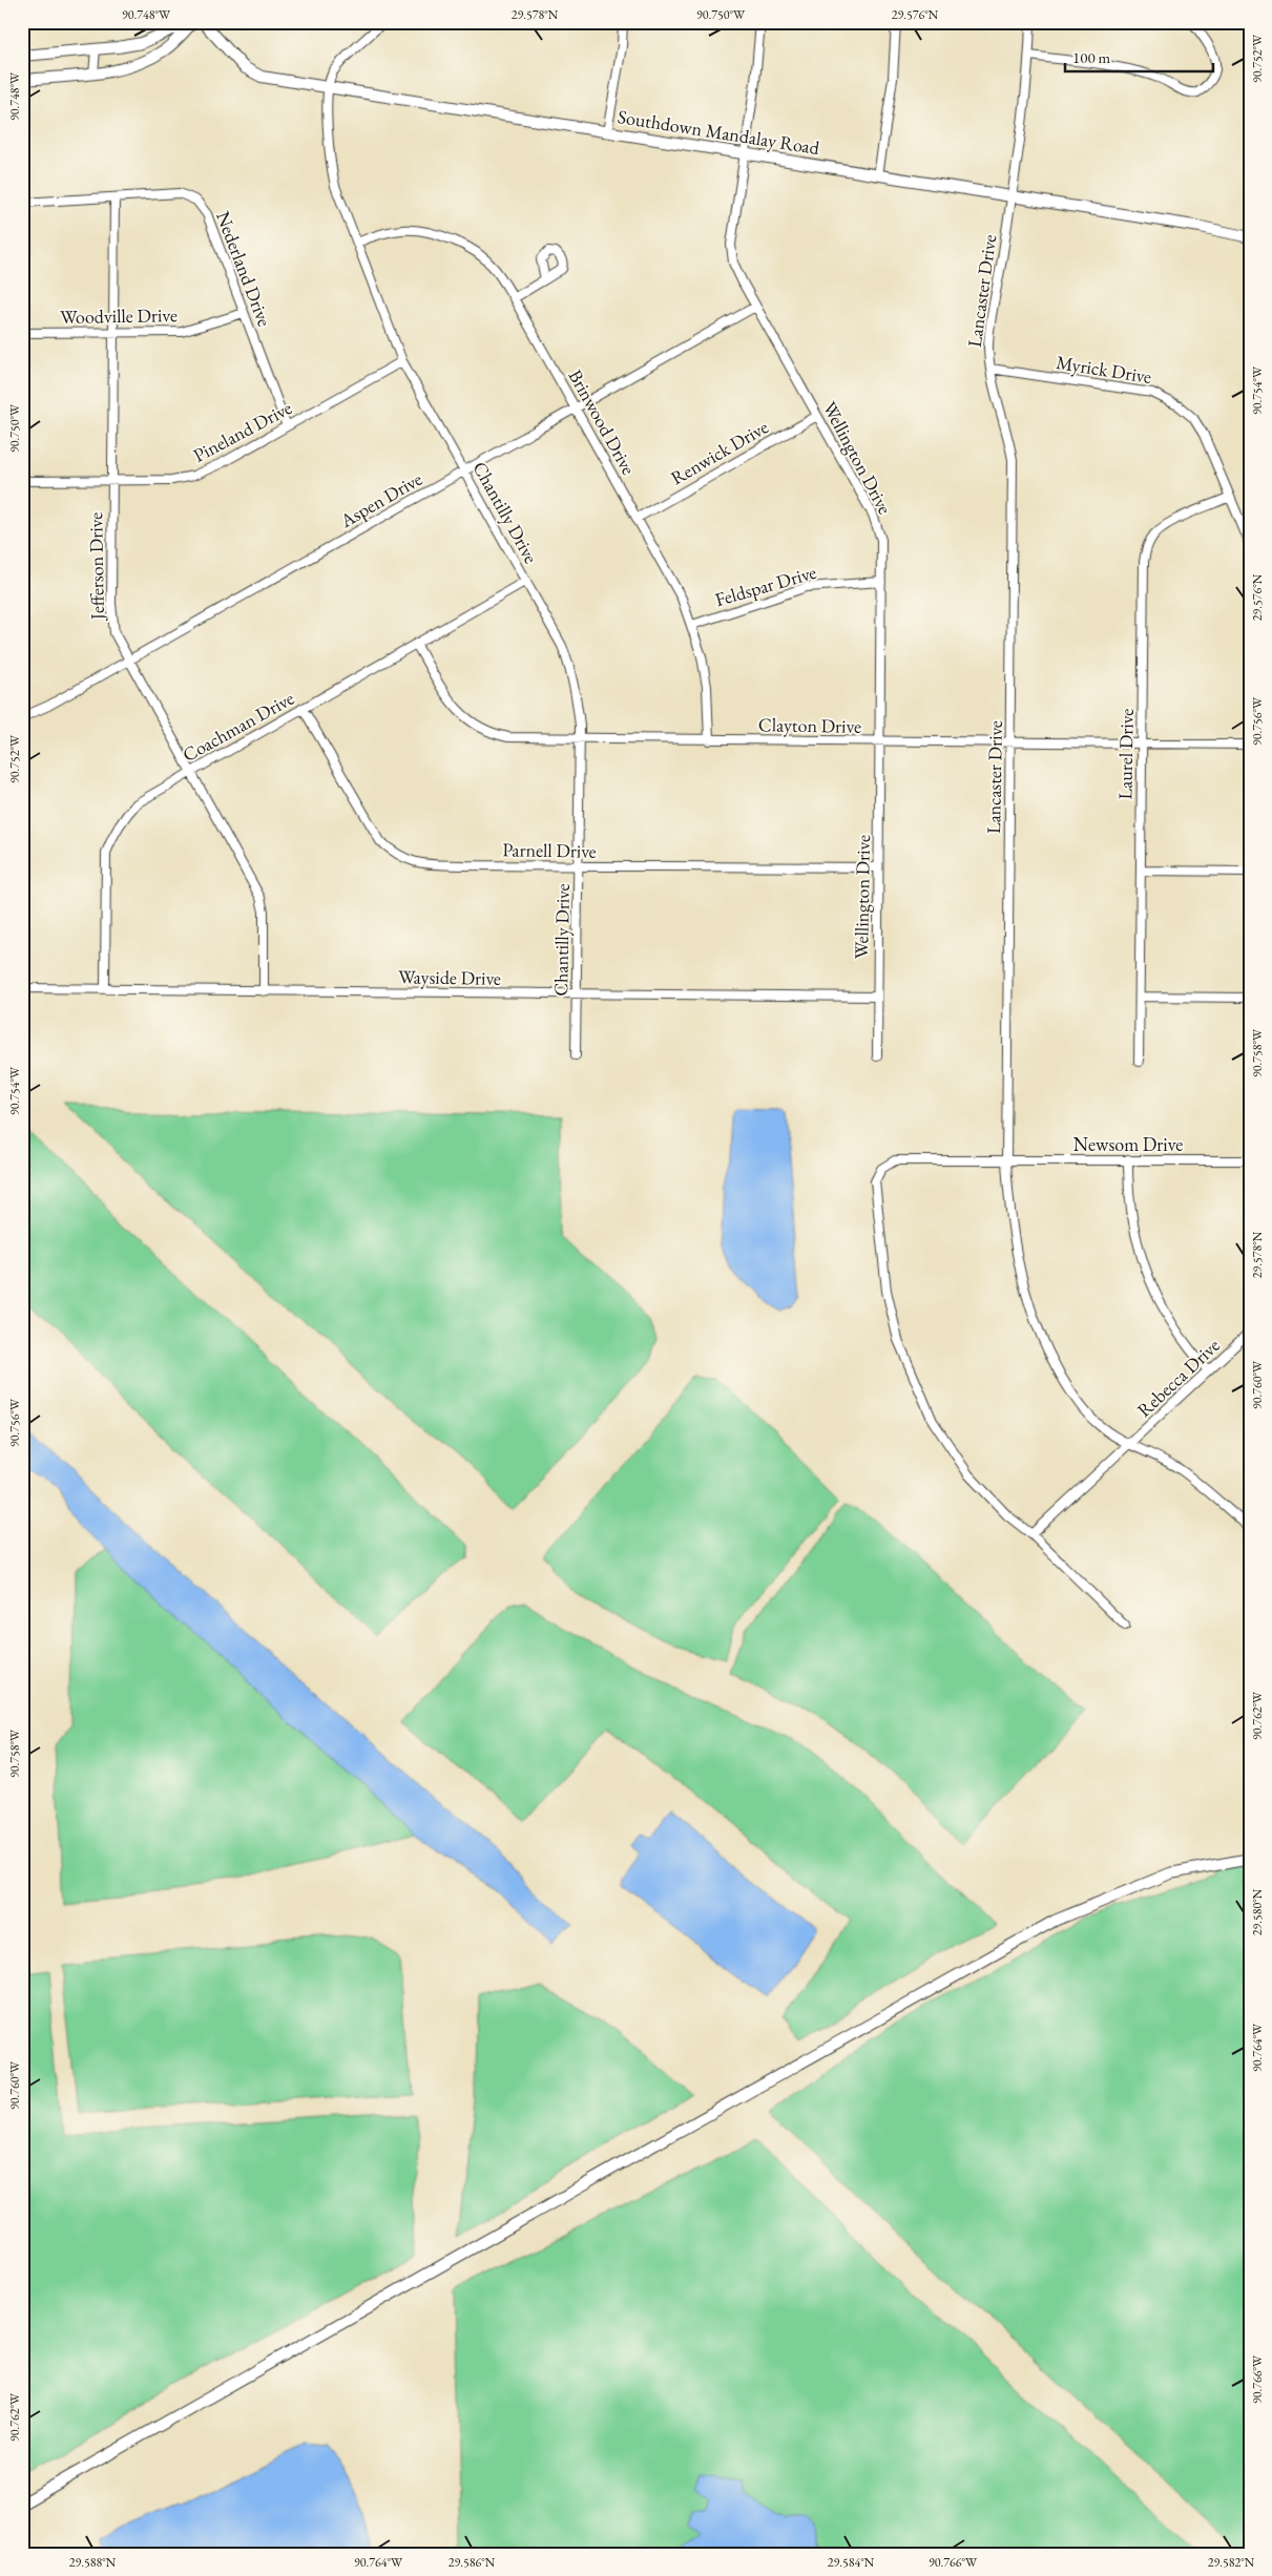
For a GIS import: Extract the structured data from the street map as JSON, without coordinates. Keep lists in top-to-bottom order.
{
  "streets": {
    "street": [
      "Southdown Mandalay Road",
      "Nederland Drive",
      "Lancaster Drive",
      "Woodville Drive",
      "Myrick Drive",
      "Brinwood Drive",
      "Pineland Drive",
      "Renwick Drive",
      "Wellington Drive",
      "Aspen Drive",
      "Chantilly Drive",
      "Jefferson Drive",
      "Feldspar Drive",
      "Clayton Drive",
      "Coachman Drive",
      "Laurel Drive",
      "Parnell Drive",
      "Wayside Drive",
      "Newsom Drive",
      "Rebecca Drive"
    ]
  },
  "crossings": [
    ["Southdown Mandalay Road", "Lancaster Drive"],
    ["Southdown Mandalay Road", "Wellington Drive"],
    ["Southdown Mandalay Road", "Chantilly Drive"],
    ["Nederland Drive", "Woodville Drive"],
    ["Nederland Drive", "Pineland Drive"],
    ["Nederland Drive", "Jefferson Drive"],
    ["Lancaster Drive", "Myrick Drive"],
    ["Lancaster Drive", "Clayton Drive"],
    ["Lancaster Drive", "Newsom Drive"],
    ["Lancaster Drive", "Rebecca Drive"],
    ["Woodville Drive", "Jefferson Drive"],
    ["Myrick Drive", "Laurel Drive"],
    ["Brinwood Drive", "Renwick Drive"],
    ["Brinwood Drive", "Aspen Drive"],
    ["Brinwood Drive", "Chantilly Drive"],
    ["Brinwood Drive", "Feldspar Drive"],
    ["Brinwood Drive", "Clayton Drive"],
    ["Pineland Drive", "Chantilly Drive"],
    ["Pineland Drive", "Jefferson Drive"],
    ["Renwick Drive", "Wellington Drive"],
    ["Wellington Drive", "Aspen Drive"],
    ["Wellington Drive", "Feldspar Drive"],
    ["Wellington Drive", "Clayton Drive"],
    ["Wellington Drive", "Parnell Drive"],
    ["Wellington Drive", "Wayside Drive"],
    ["Aspen Drive", "Chantilly Drive"],
    ["Aspen Drive", "Jefferson Drive"],
    ["Chantilly Drive", "Clayton Drive"],
    ["Chantilly Drive", "Coachman Drive"],
    ["Chantilly Drive", "Parnell Drive"],
    ["Chantilly Drive", "Wayside Drive"],
    ["Jefferson Drive", "Coachman Drive"],
    ["Jefferson Drive", "Wayside Drive"],
    ["Clayton Drive", "Coachman Drive"],
    ["Clayton Drive", "Laurel Drive"],
    ["Coachman Drive", "Parnell Drive"],
    ["Coachman Drive", "Wayside Drive"],
    ["Newsom Drive", "Rebecca Drive"]
  ],
  "scale_bar": "100 m",
  "coordinates": [
    "90.748°W",
    "29.578°N",
    "90.750°W",
    "29.576°N",
    "90.752°W",
    "90.754°W",
    "90.756°W",
    "90.758°W",
    "90.760°W",
    "90.762°W",
    "29.580°N",
    "90.764°W",
    "90.766°W",
    "29.588°N",
    "29.586°N",
    "29.584°N",
    "29.582°N"
  ]
}
